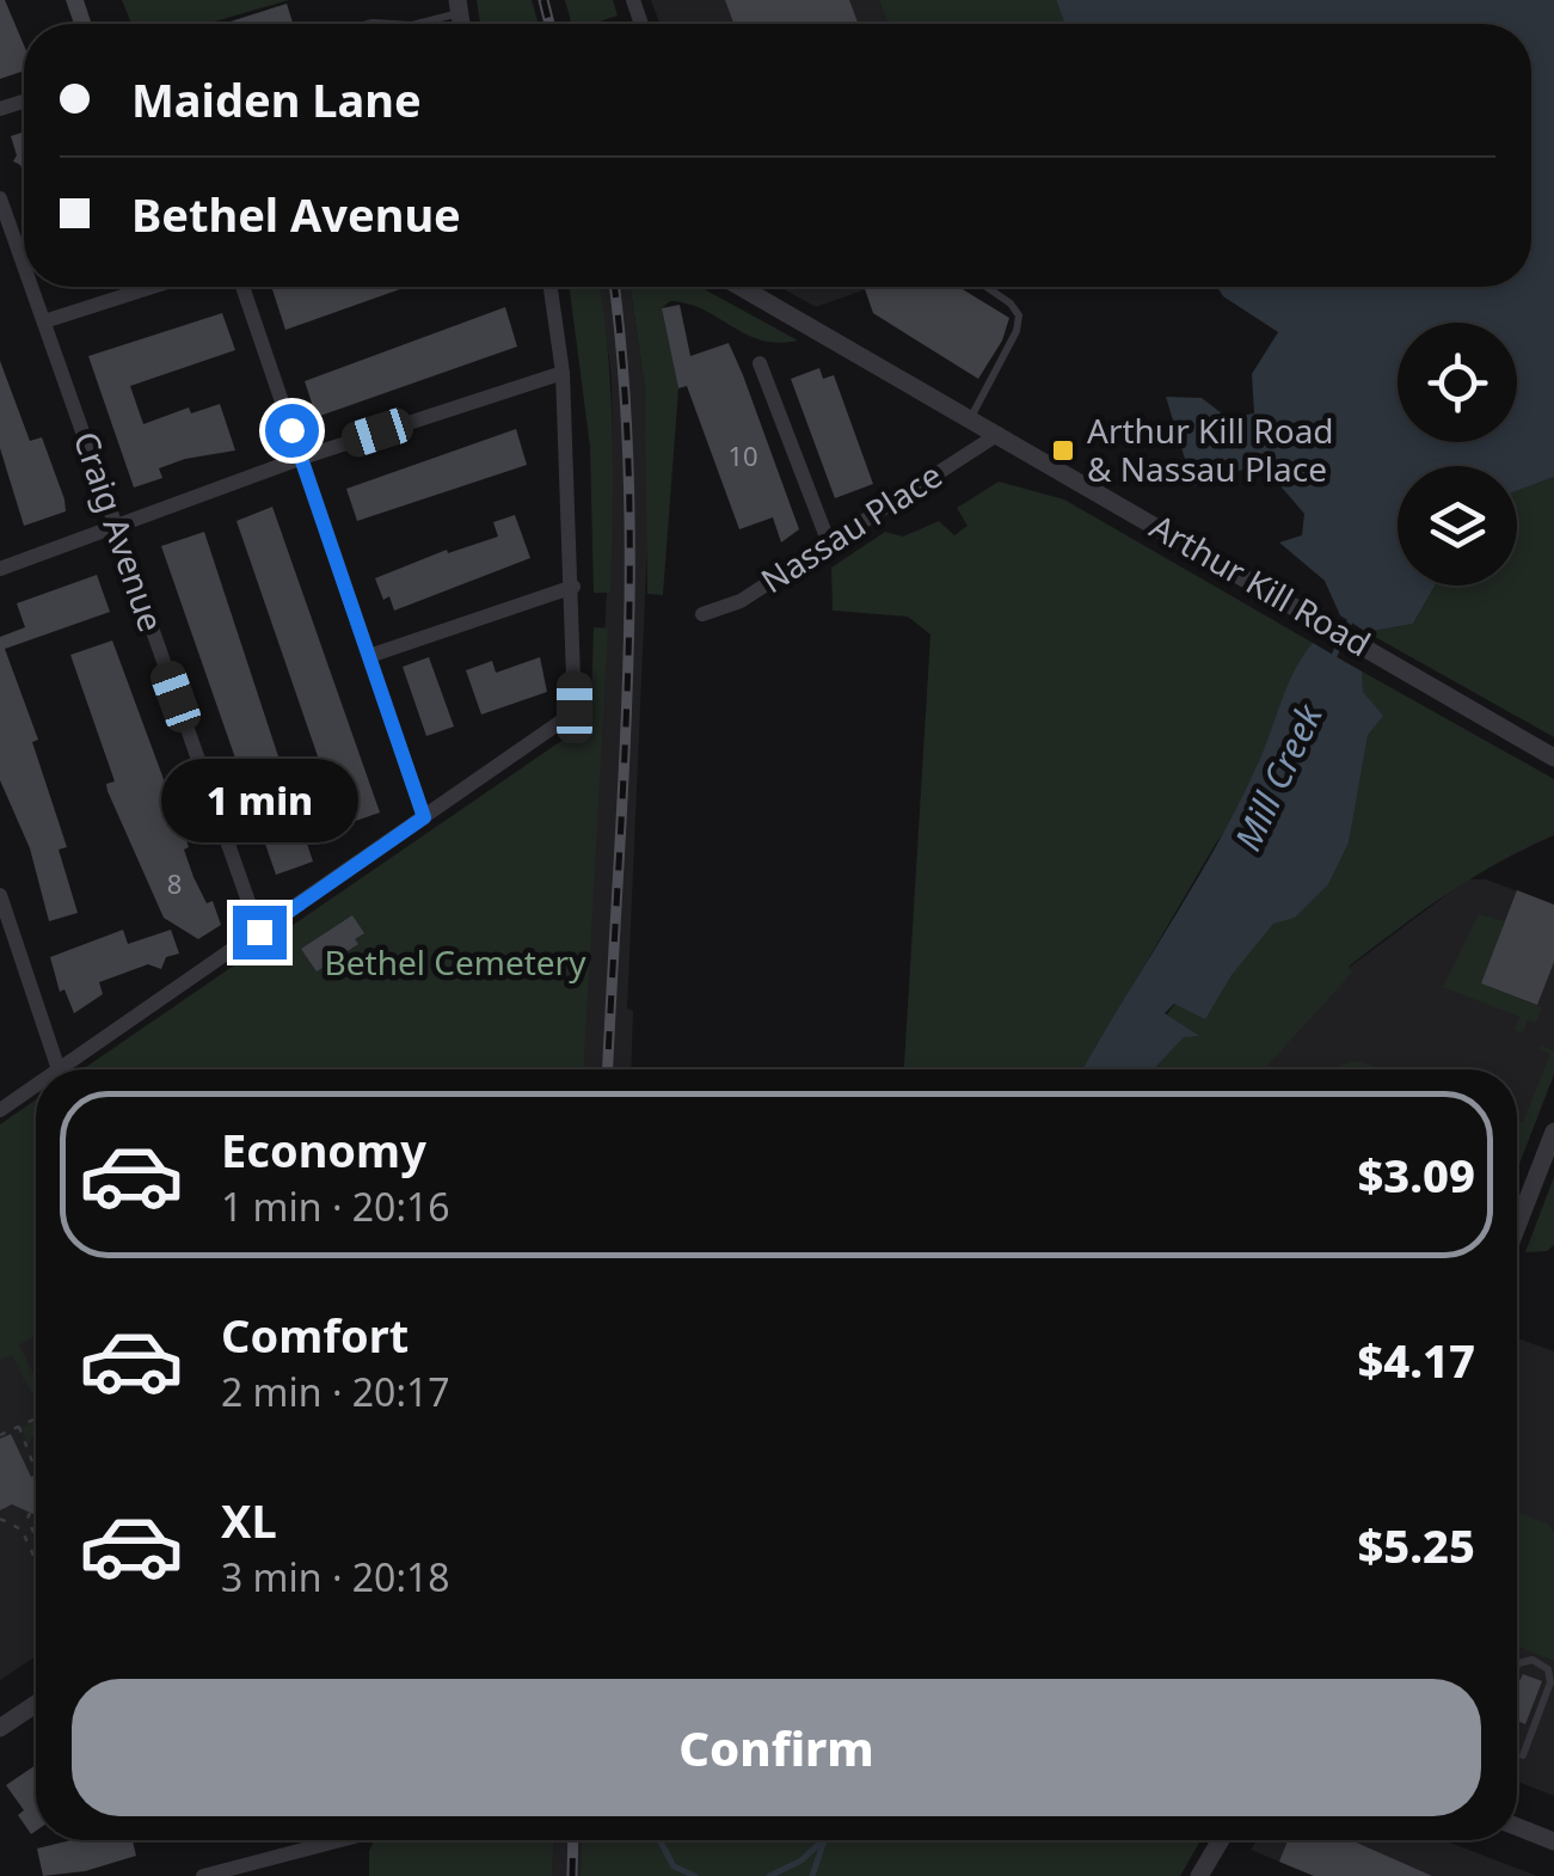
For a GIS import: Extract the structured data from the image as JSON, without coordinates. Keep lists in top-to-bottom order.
{
  "streets": {
    "street": ["Nassau Place", "Craig Avenue", "Arthur Kill Road"]
  },
  "crossings": [
    ["Nassau Place", "Arthur Kill Road"]
  ],
  "water": ["Mill Creek"],
  "parks": ["Bethel Cemetery"],
  "places": {
    "transit": ["Arthur Kill Road & Nassau Place"]
  },
  "house_numbers": ["10", "8"],
  "page": {
    "banner": ["Maiden Lane", "Bethel Avenue"],
    "bubble": "1 min",
    "list": [
      {
        "name": "Economy",
        "note": "1 min · 20:16",
        "value": "$3.09"
      },
      {
        "name": "Comfort",
        "note": "2 min · 20:17",
        "value": "$4.17"
      },
      {
        "name": "XL",
        "note": "3 min · 20:18",
        "value": "$5.25"
      }
    ],
    "buttons": "Confirm"
  }
}
